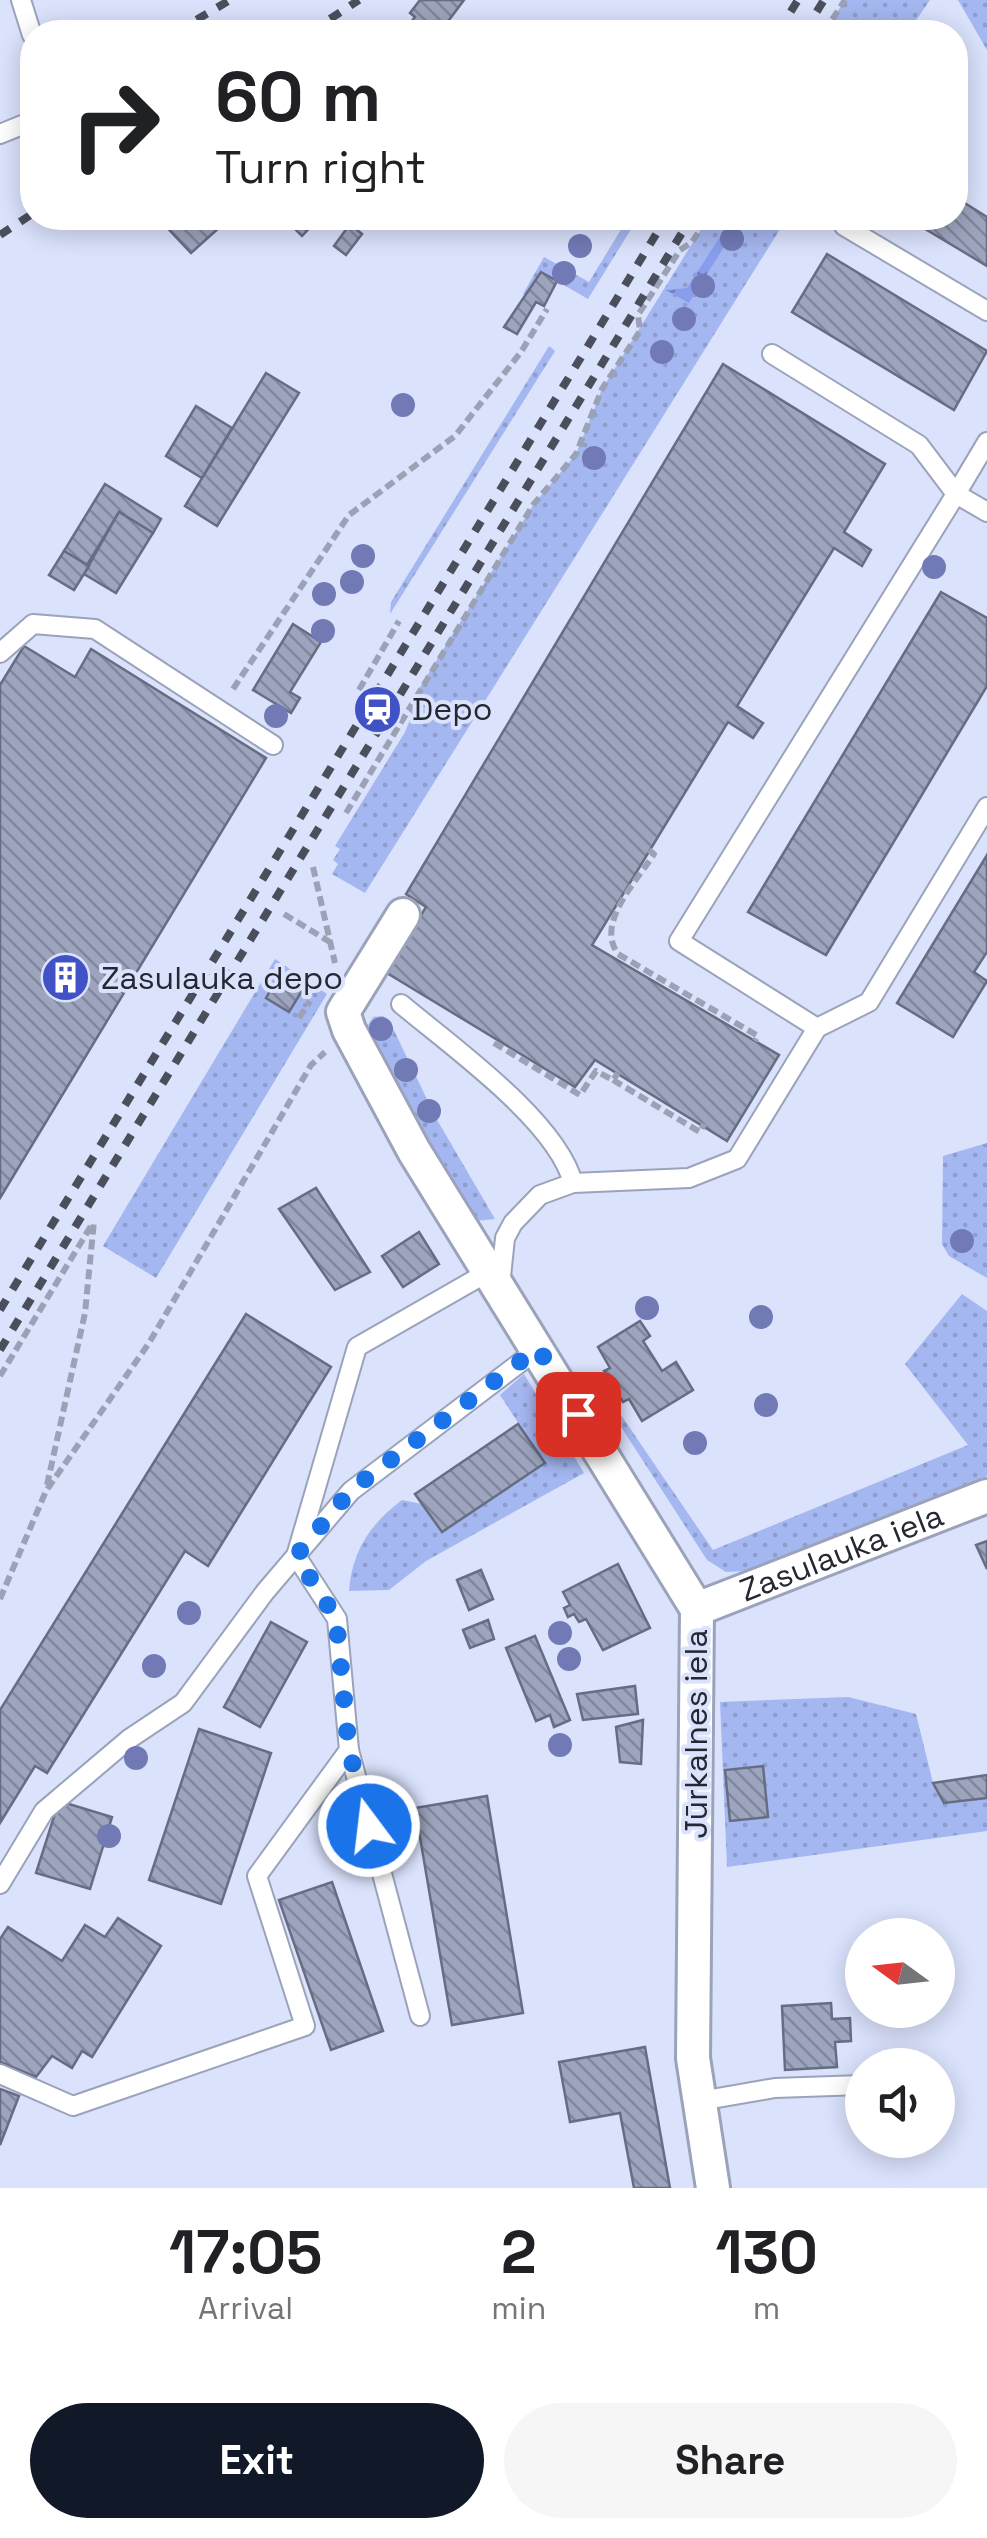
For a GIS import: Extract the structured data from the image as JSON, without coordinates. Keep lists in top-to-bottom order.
{
  "streets": {
    "street": ["Zasulauka iela", "Jūrkalnes iela"]
  },
  "crossings": [
    ["Zasulauka iela", "Jūrkalnes iela"]
  ],
  "places": {
    "station": ["Depo"],
    "building": ["Zasulauka depo"]
  },
  "north": "left",
  "page": {
    "turn": ["60 m", "Turn right"],
    "eta": [
      "17:05",
      "Arrival",
      "2",
      "min",
      "130",
      "m"
    ],
    "buttons": ["Exit", "Share"]
  }
}
